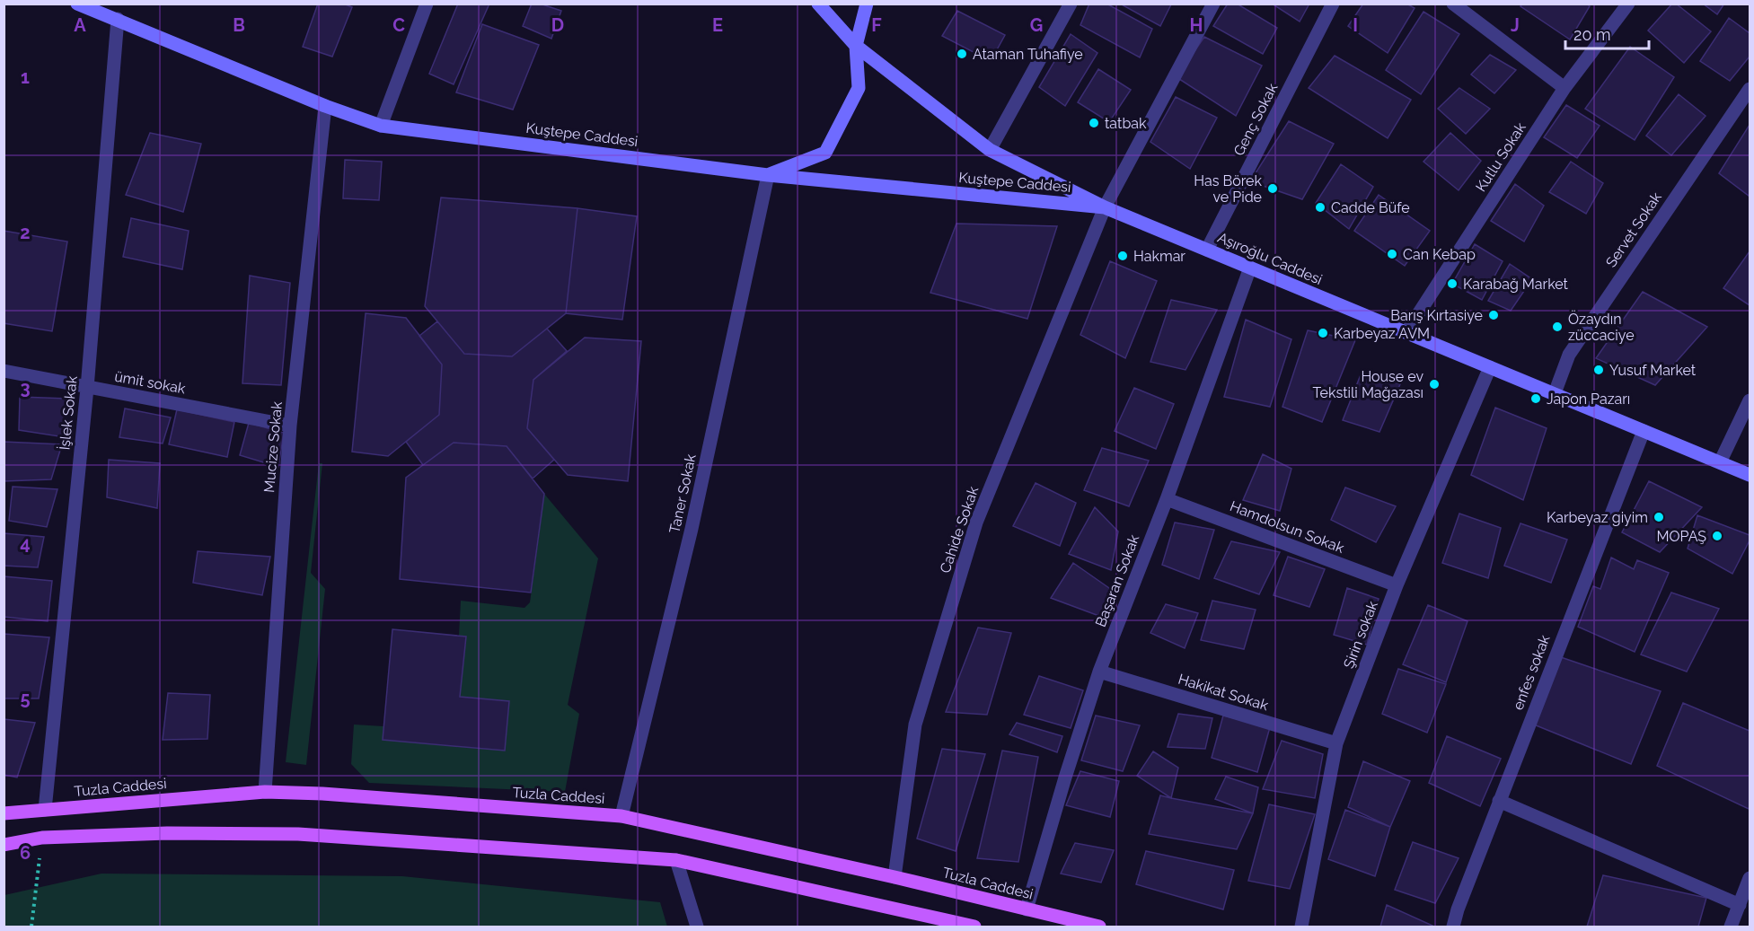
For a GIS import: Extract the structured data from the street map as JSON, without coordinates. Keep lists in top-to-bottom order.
{
  "streets": {
    "main road": ["Tuzla Caddesi"],
    "street": [
      "Genç Sokak",
      "Kuştepe Caddesi",
      "Kutlu Sokak",
      "Servet Sokak",
      "Aşıroğlu Caddesi",
      "ümit sokak",
      "İşlek Sokak",
      "Mucize Sokak",
      "Taner Sokak",
      "Hamdolsun Sokak",
      "Cahide Sokak",
      "Başaran Sokak",
      "Şirin sokak",
      "enfes sokak",
      "Hakikat Sokak"
    ]
  },
  "crossings": [
    ["Genç Sokak", "Aşıroğlu Caddesi"],
    ["Kuştepe Caddesi", "Aşıroğlu Caddesi"],
    ["Kuştepe Caddesi", "İşlek Sokak"],
    ["Kuştepe Caddesi", "Mucize Sokak"],
    ["Kuştepe Caddesi", "Taner Sokak"],
    ["Kuştepe Caddesi", "Cahide Sokak"],
    ["Kutlu Sokak", "Aşıroğlu Caddesi"],
    ["Servet Sokak", "Aşıroğlu Caddesi"],
    ["Aşıroğlu Caddesi", "Cahide Sokak"],
    ["Aşıroğlu Caddesi", "Başaran Sokak"],
    ["Aşıroğlu Caddesi", "Şirin sokak"],
    ["Aşıroğlu Caddesi", "enfes sokak"],
    ["ümit sokak", "İşlek Sokak"],
    ["ümit sokak", "Mucize Sokak"],
    ["İşlek Sokak", "Tuzla Caddesi"],
    ["Mucize Sokak", "Tuzla Caddesi"],
    ["Taner Sokak", "Tuzla Caddesi"],
    ["Hamdolsun Sokak", "Başaran Sokak"],
    ["Hamdolsun Sokak", "Şirin sokak"],
    ["Cahide Sokak", "Tuzla Caddesi"],
    ["Başaran Sokak", "Hakikat Sokak"],
    ["Başaran Sokak", "Tuzla Caddesi"],
    ["Şirin sokak", "Hakikat Sokak"]
  ],
  "places": [
    "Ataman Tuhafiye",
    "tatbak",
    "Has Börek ve Pide",
    "Cadde Büfe",
    "Can Kebap",
    "Hakmar",
    "Karabağ Market",
    "Barış Kırtasiye",
    "Özaydın züccaciye",
    "Karbeyaz AVM",
    "Yusuf Market",
    "House ev Tekstili Mağazası",
    "Japon Pazarı",
    "Karbeyaz giyim",
    "MOPAŞ"
  ],
  "scale_bar": "20 m",
  "grid": {
    "columns": [
      "A",
      "B",
      "C",
      "D",
      "E",
      "F",
      "G",
      "H",
      "I",
      "J"
    ],
    "rows": [
      "1",
      "2",
      "3",
      "4",
      "5",
      "6"
    ]
  }
}
